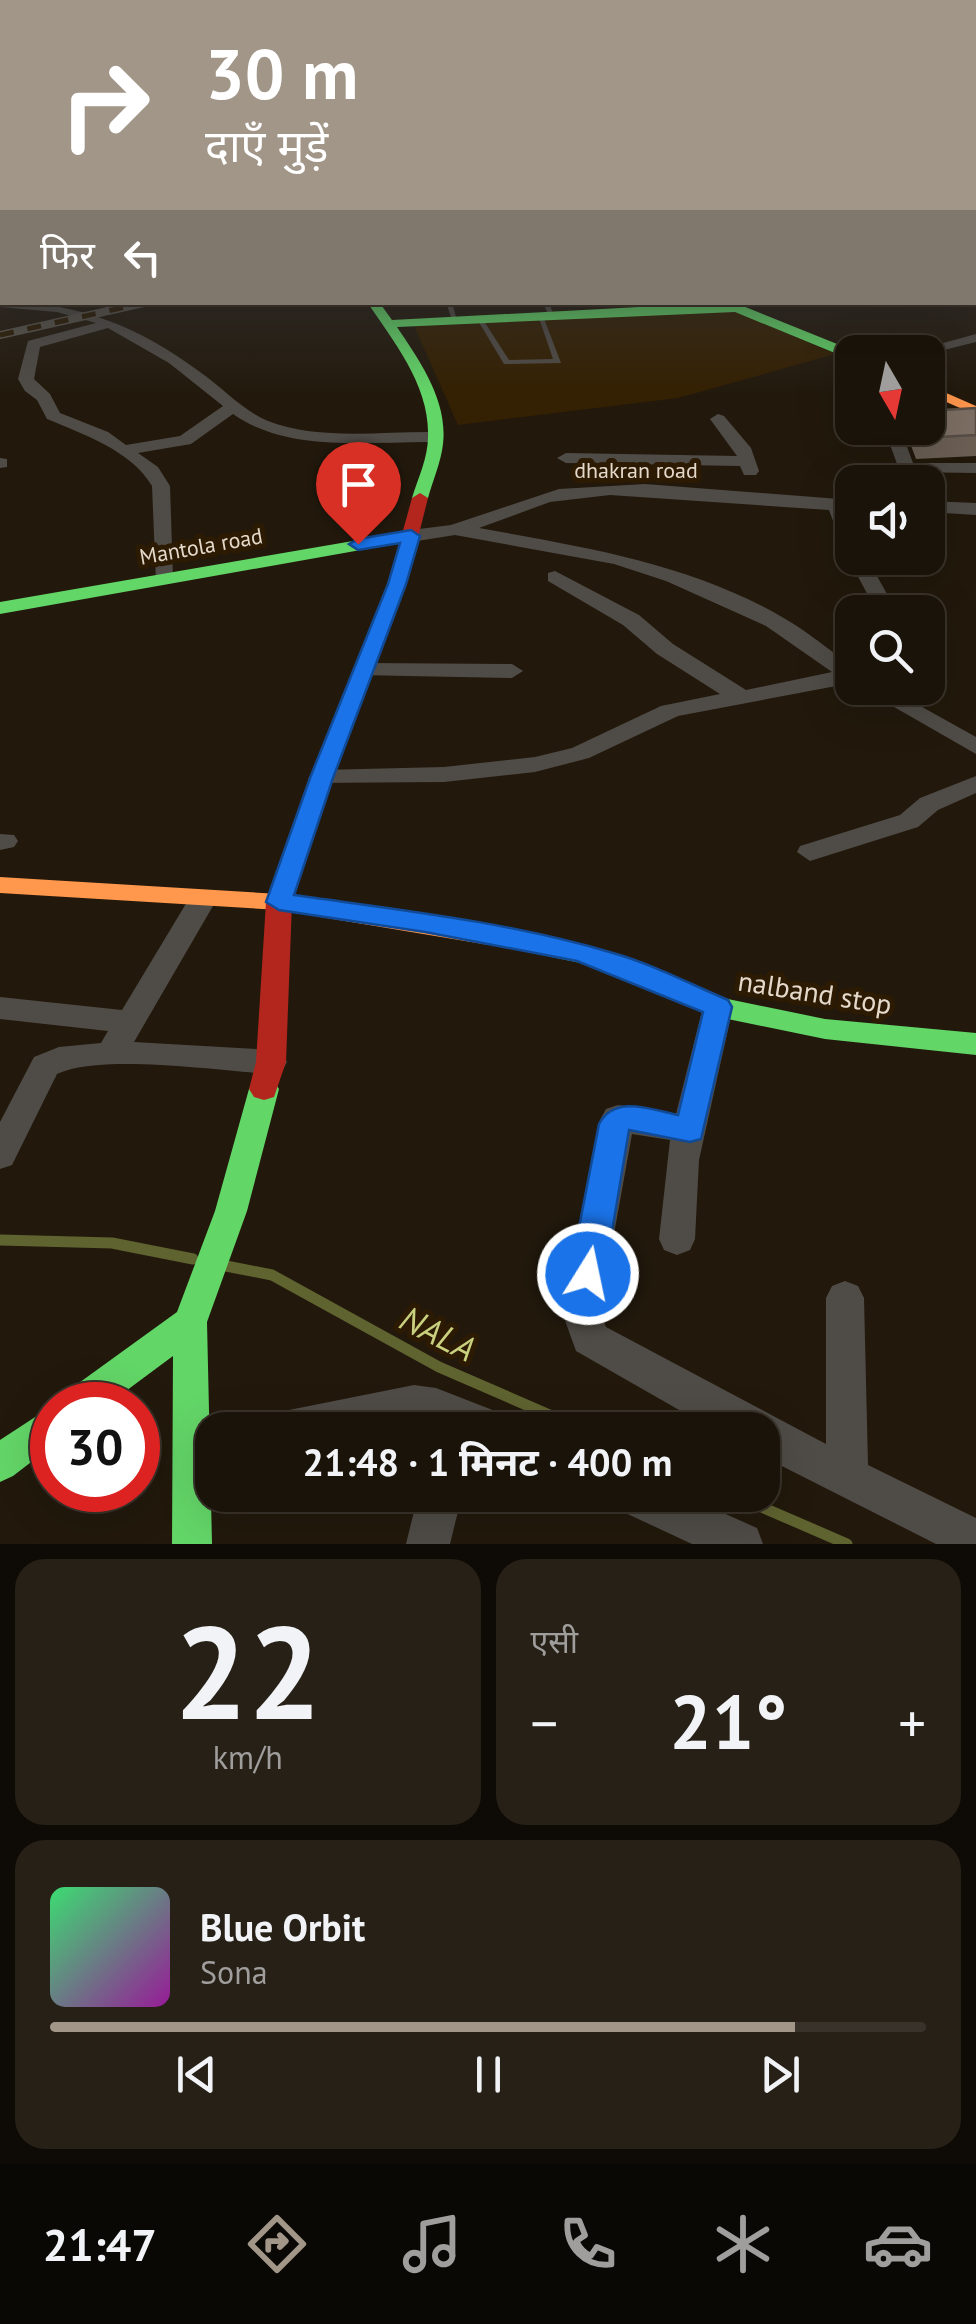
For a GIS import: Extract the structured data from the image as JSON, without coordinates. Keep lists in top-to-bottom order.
{
  "streets": {
    "main road": ["Mantola road", "nalband stop"],
    "street": ["dhakran road"]
  },
  "water": ["NALA"],
  "north": "bottom",
  "page": {
    "turn": ["30 m", "दाएँ मुड़ें"],
    "then": "फिर",
    "limit": "30",
    "trip": "21:48 · 1 मिनट · 400 m",
    "tile": [
      ["22", "km/h"],
      "एसी"
    ],
    "heat": ["−", "21°", "+"],
    "song": ["Blue Orbit", "Sona"],
    "tabs": "21:47"
  }
}
